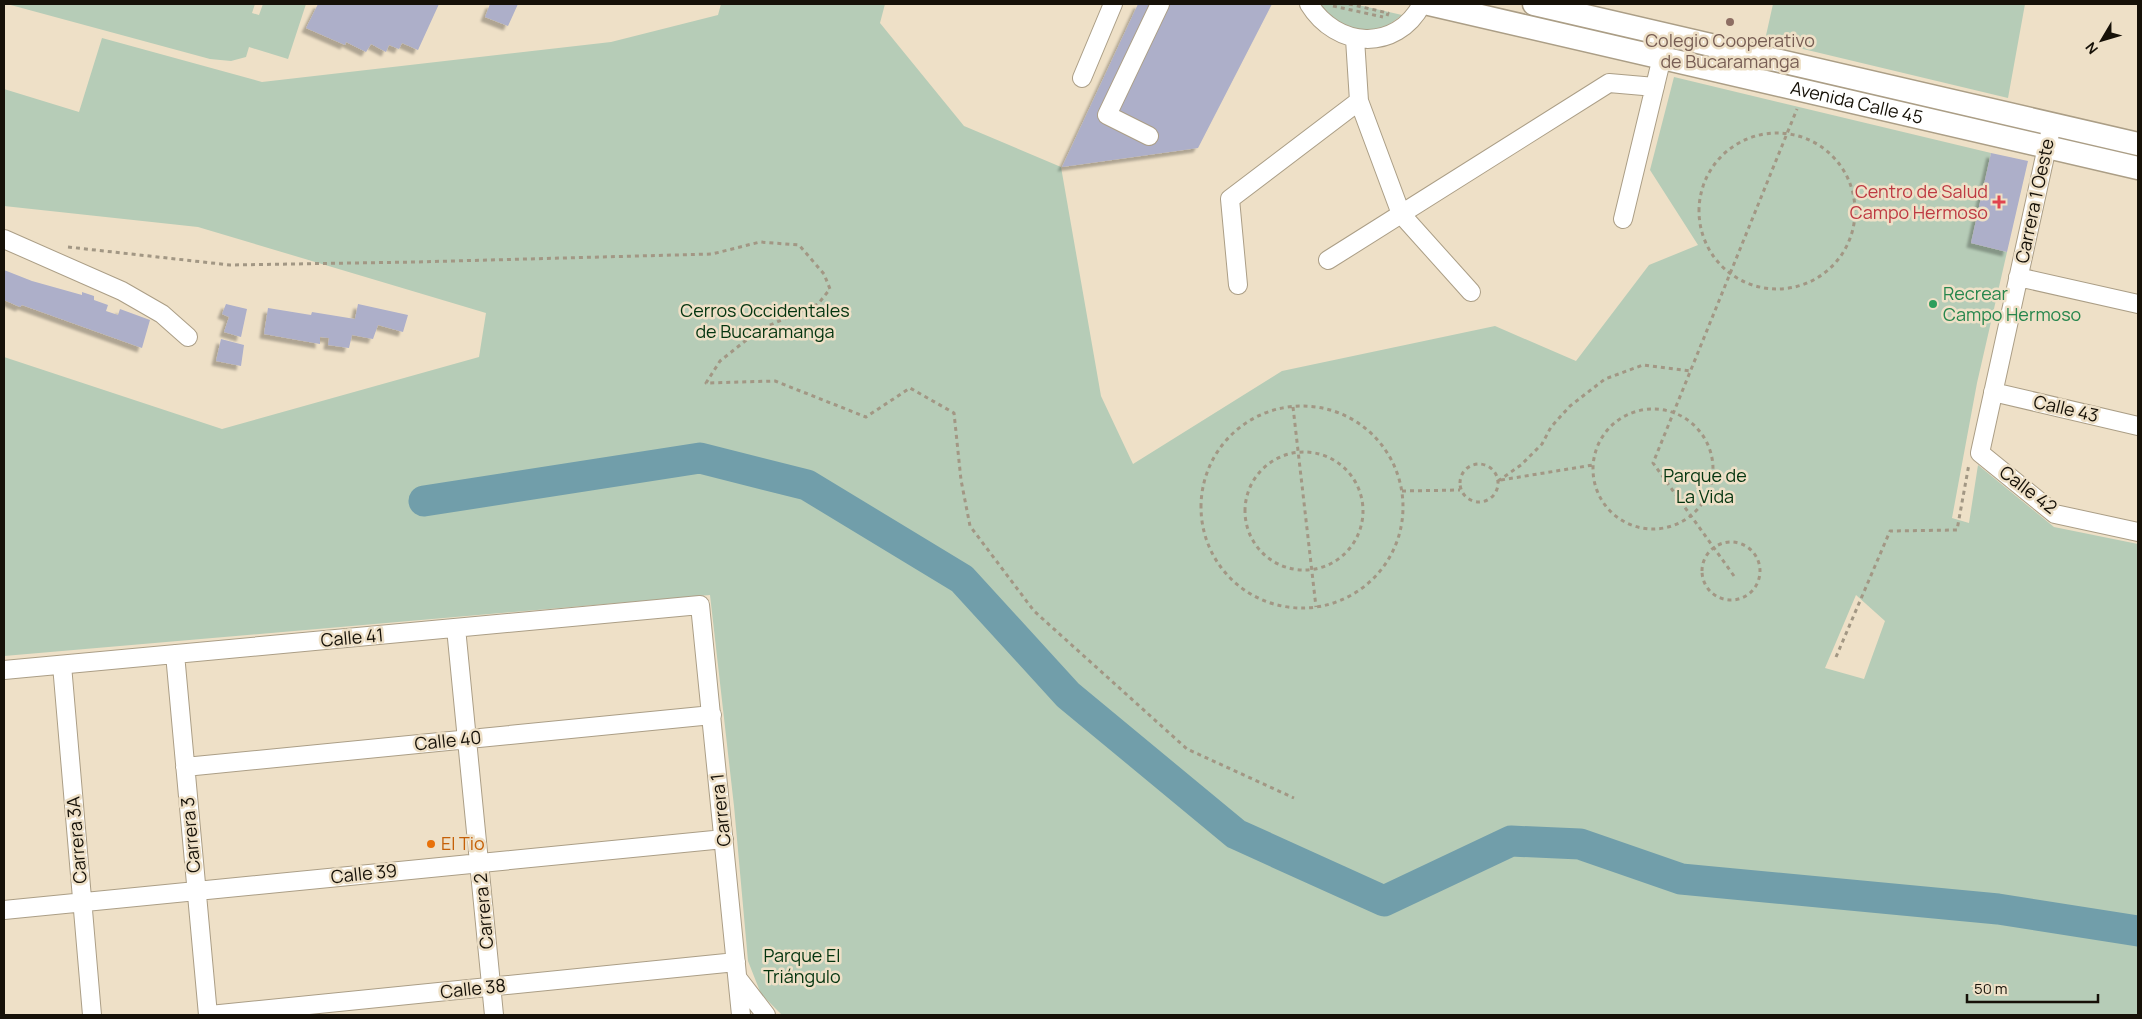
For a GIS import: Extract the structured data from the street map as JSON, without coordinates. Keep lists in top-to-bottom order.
{
  "streets": {
    "main road": ["Avenida Calle 45"],
    "street": [
      "Carrera 1 Oeste",
      "Calle 43",
      "Calle 42",
      "Calle 41",
      "Calle 40",
      "Carrera 1",
      "Carrera 3",
      "Carrera 3A",
      "Calle 39",
      "Carrera 2",
      "Calle 38"
    ]
  },
  "crossings": [
    ["Avenida Calle 45", "Carrera 1 Oeste"],
    ["Carrera 1 Oeste", "Calle 43"],
    ["Carrera 1 Oeste", "Calle 42"],
    ["Calle 41", "Carrera 1"],
    ["Calle 41", "Carrera 3"],
    ["Calle 41", "Carrera 3A"],
    ["Calle 41", "Carrera 2"],
    ["Calle 40", "Carrera 1"],
    ["Calle 40", "Carrera 3"],
    ["Calle 40", "Carrera 2"],
    ["Carrera 1", "Calle 39"],
    ["Carrera 1", "Calle 38"],
    ["Carrera 3", "Calle 39"],
    ["Carrera 3", "Calle 38"],
    ["Carrera 3A", "Calle 39"],
    ["Calle 39", "Carrera 2"],
    ["Carrera 2", "Calle 38"]
  ],
  "parks": ["Cerros Occidentales de Bucaramanga", "Parque de La Vida", "Parque El Triángulo"],
  "places": {
    "other": ["Colegio Cooperativo de Bucaramanga", "Recrear Campo Hermoso", "El Tio"],
    "health": ["Centro de Salud Campo Hermoso"]
  },
  "scale_bar": "50 m",
  "north": "bottom left"
}
